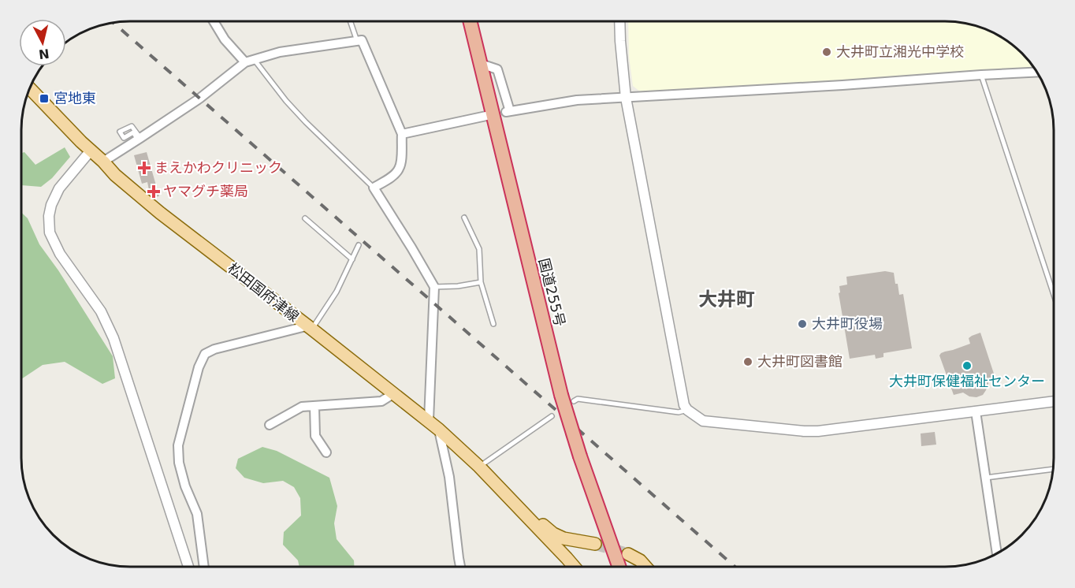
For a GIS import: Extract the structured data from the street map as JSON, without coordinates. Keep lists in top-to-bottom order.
{
  "streets": {
    "highway": ["国道255号"],
    "main road": ["松田国府津線"]
  },
  "districts": ["大井町"],
  "places": {
    "other": [
      "大井町立湘光中学校",
      "大井町役場",
      "大井町図書館",
      "大井町保健福祉センター"
    ],
    "transit": ["宮地東"],
    "health": ["まえかわクリニック", "ヤマグチ薬局"]
  },
  "north": "bottom"
}
